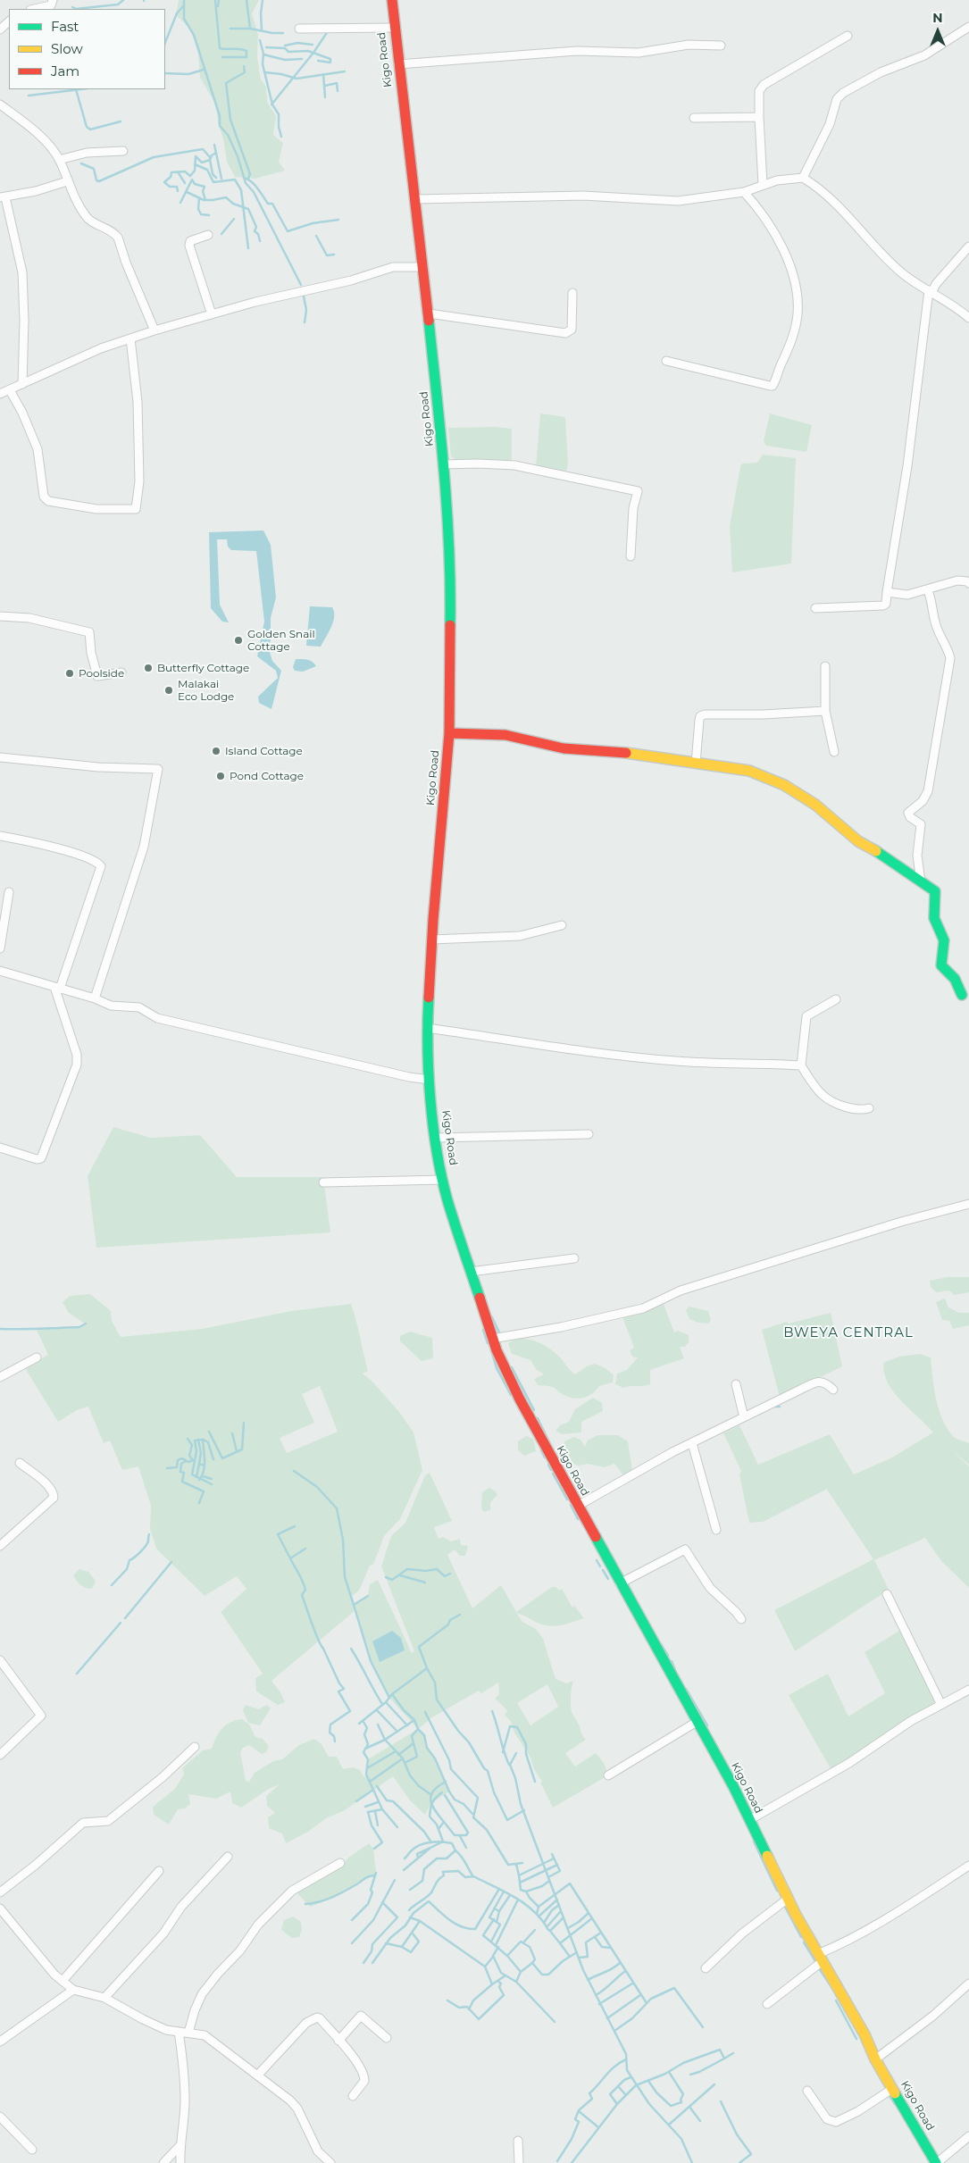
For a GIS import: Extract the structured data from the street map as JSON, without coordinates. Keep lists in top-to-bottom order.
{
  "streets": {
    "street": ["Kigo Road"]
  },
  "districts": ["BWEYA CENTRAL"],
  "places": [
    "Golden Snail Cottage",
    "Butterfly Cottage",
    "Poolside",
    "Malakai Eco Lodge",
    "Island Cottage",
    "Pond Cottage"
  ],
  "legend": ["Fast", "Slow", "Jam"],
  "north": "top"
}
